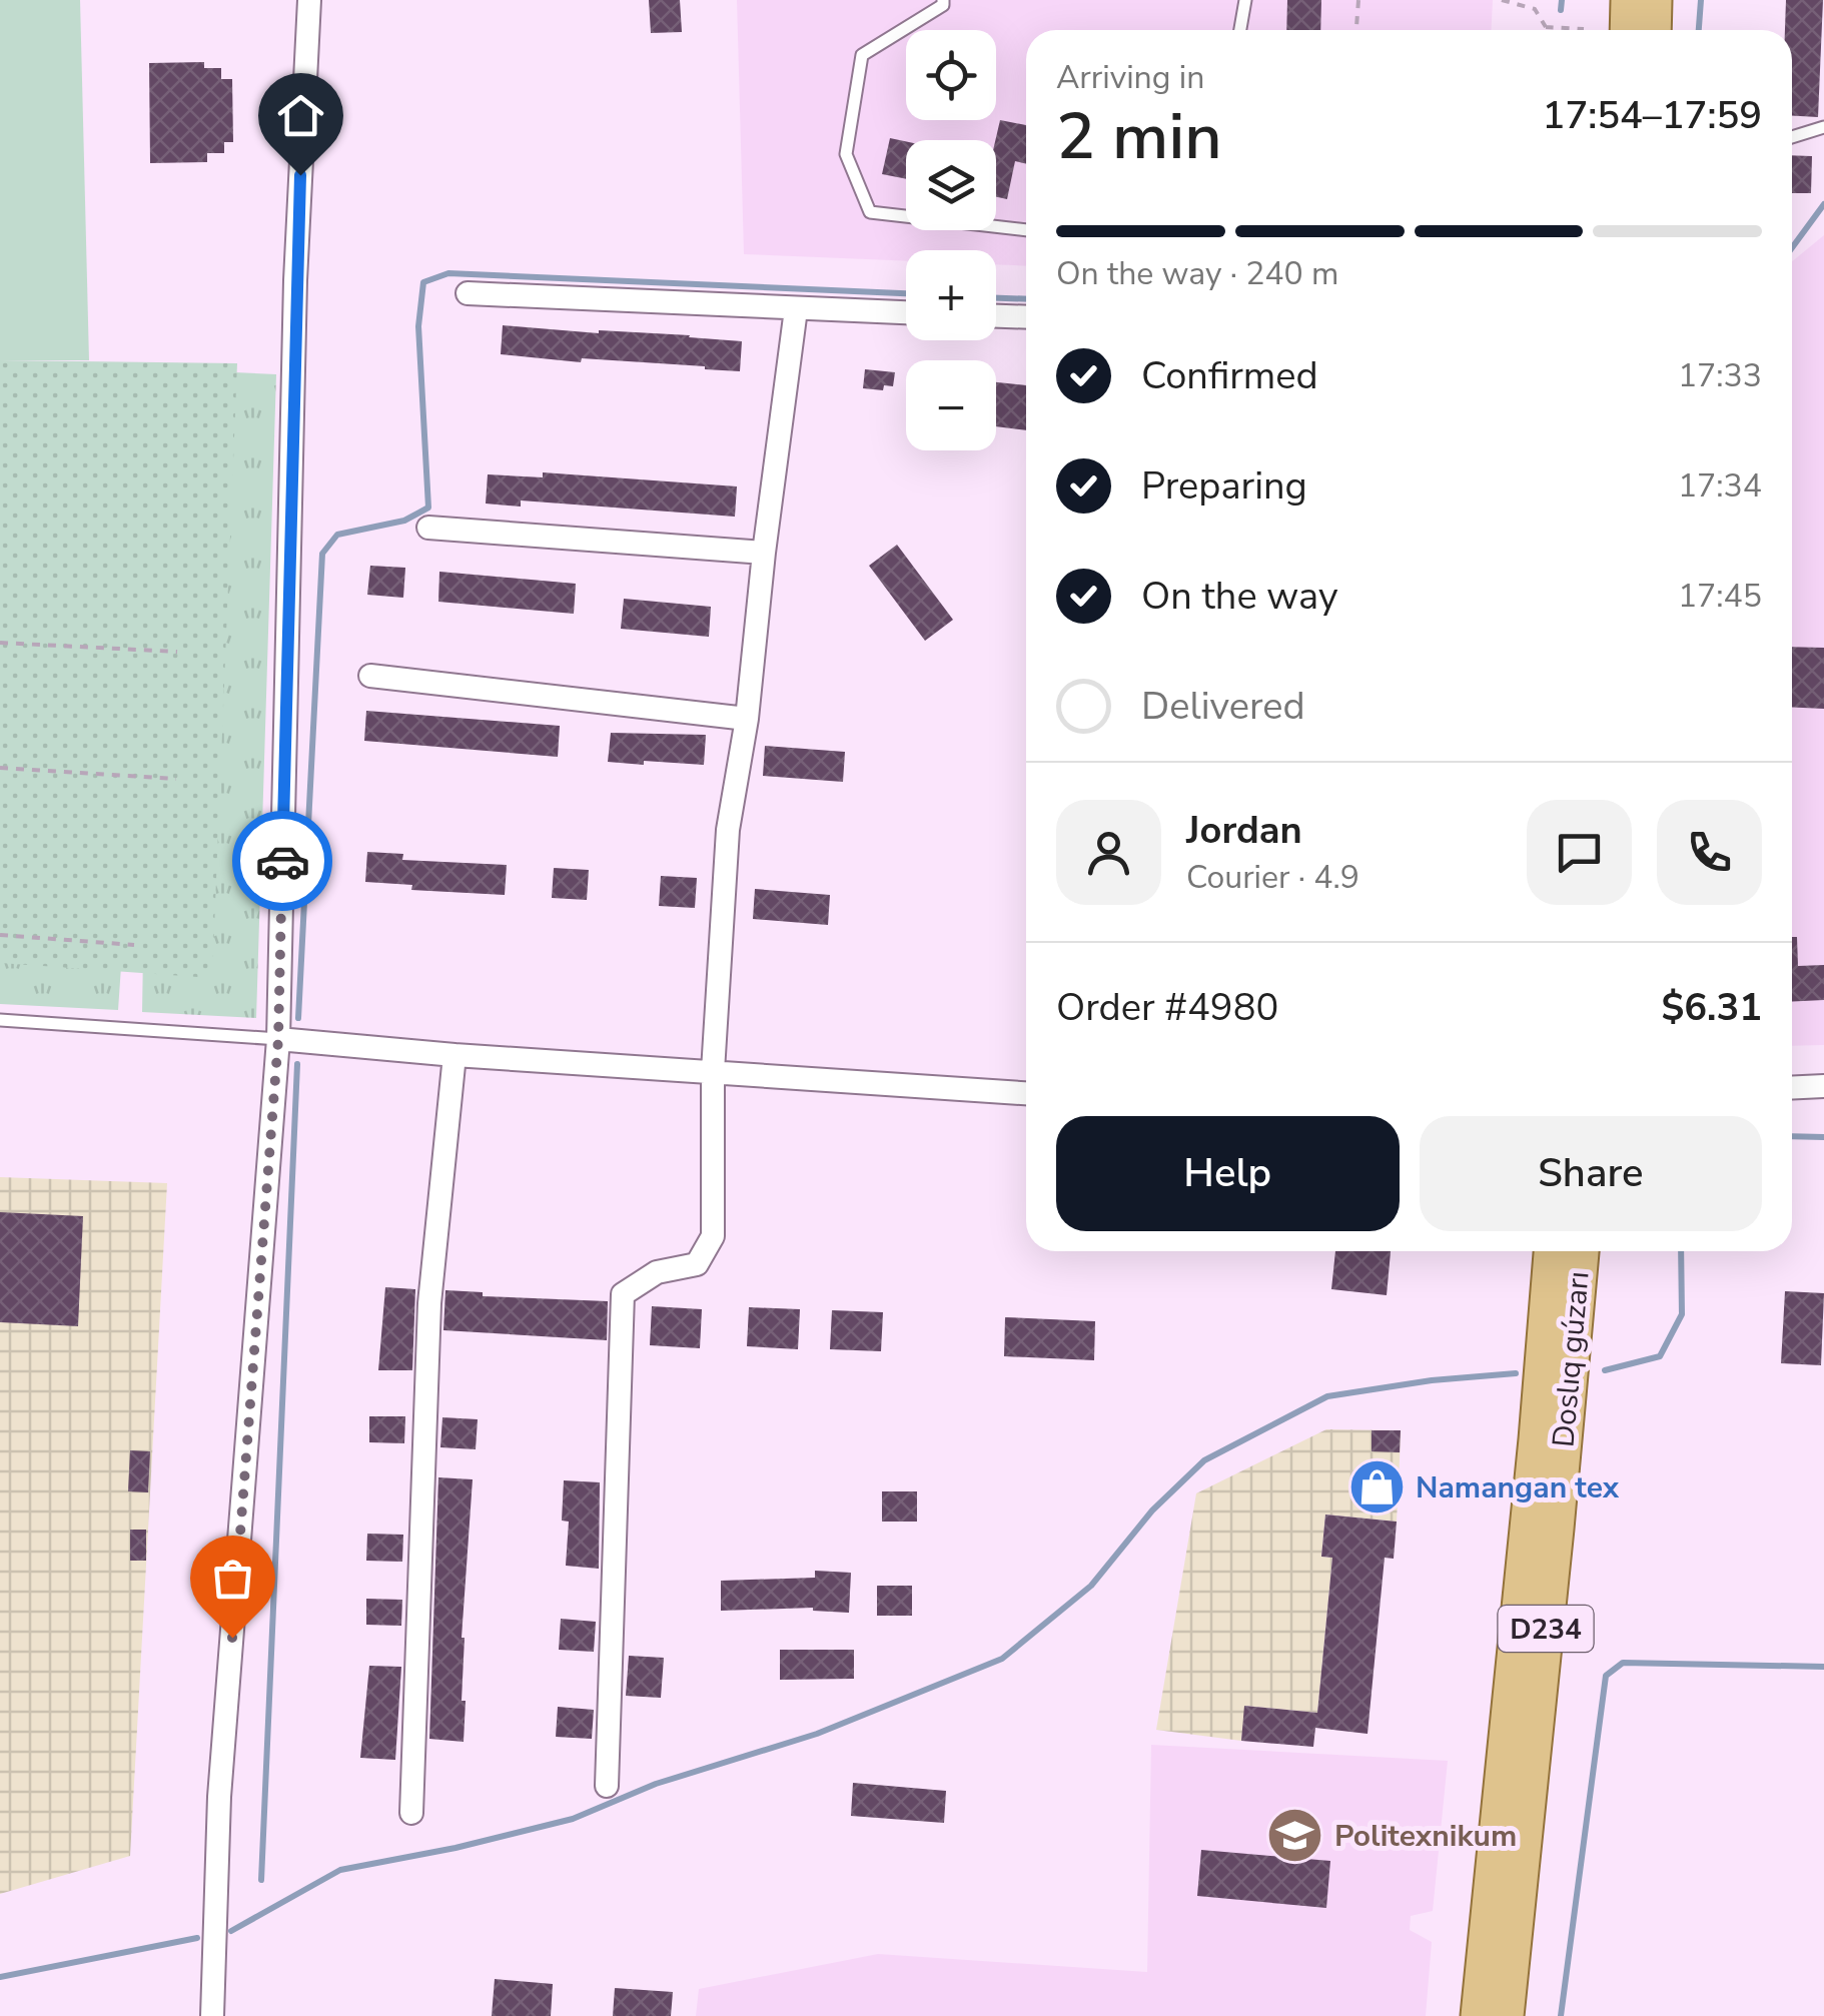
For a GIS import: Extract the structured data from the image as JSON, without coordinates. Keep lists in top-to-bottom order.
{
  "streets": {
    "main road": ["Doslıq gúzarı", "D234"]
  },
  "places": {
    "shop": ["Namangan tex"],
    "school or university": ["Politexnikum"]
  },
  "page": {
    "map_buttons": ["+", "−"],
    "heading": ["2 min", "Arriving in", "17:54–17:59"],
    "panel": [
      "Jordan",
      "Courier · 4.9",
      "Order #4980",
      "$6.31"
    ],
    "bar": "On the way · 240 m",
    "list": [
      ["Confirmed", "17:33"],
      ["Preparing", "17:34"],
      ["On the way", "17:45"],
      "Delivered"
    ],
    "buttons": ["Help", "Share"]
  }
}
